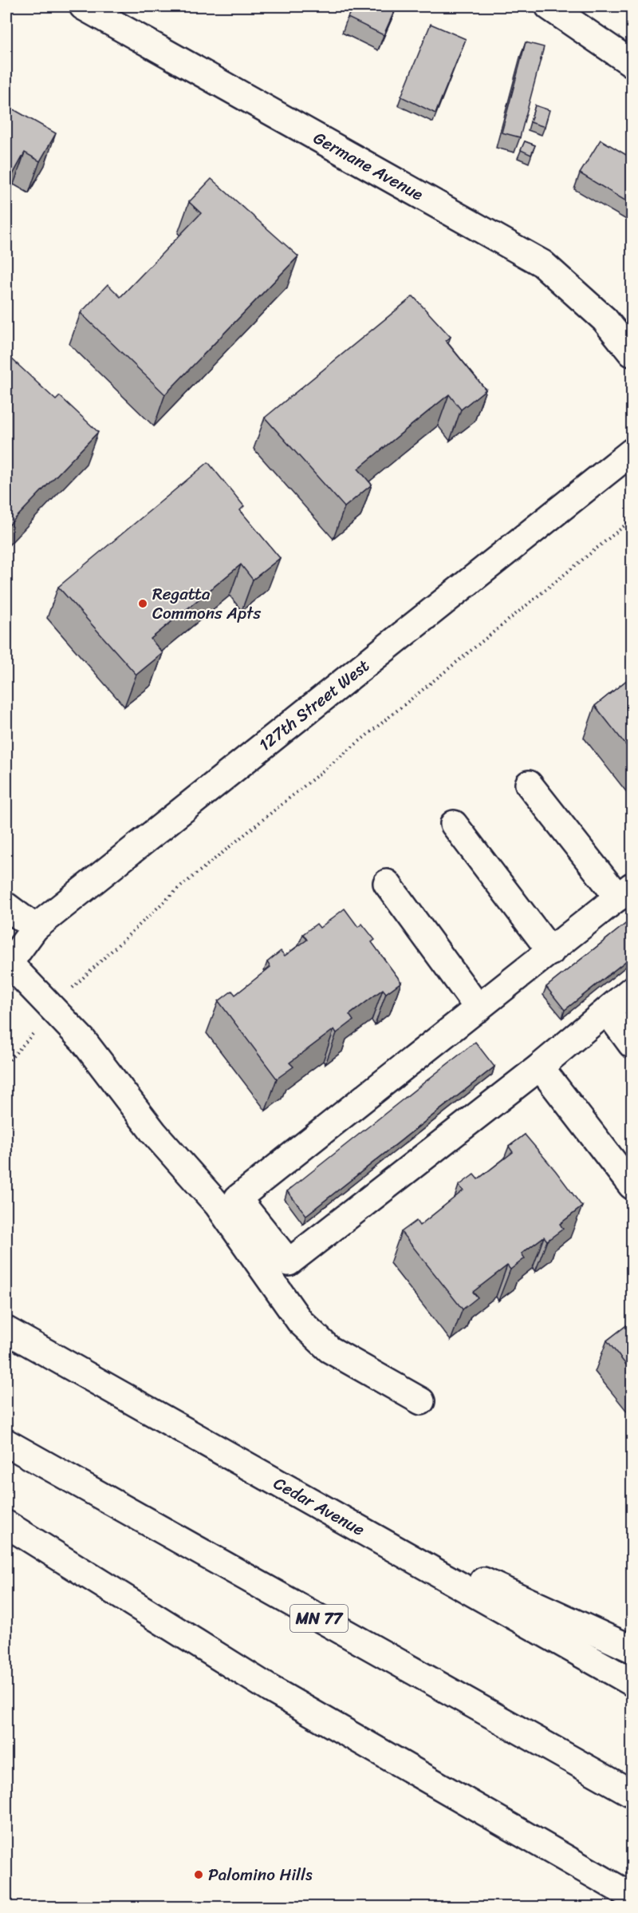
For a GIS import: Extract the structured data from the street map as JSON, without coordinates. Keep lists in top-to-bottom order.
{
  "streets": {
    "main road": [
      "Germane Avenue",
      "127th Street West",
      "Cedar Avenue",
      "MN 77"
    ]
  },
  "places": ["Regatta Commons Apts", "Palomino Hills"]
}
